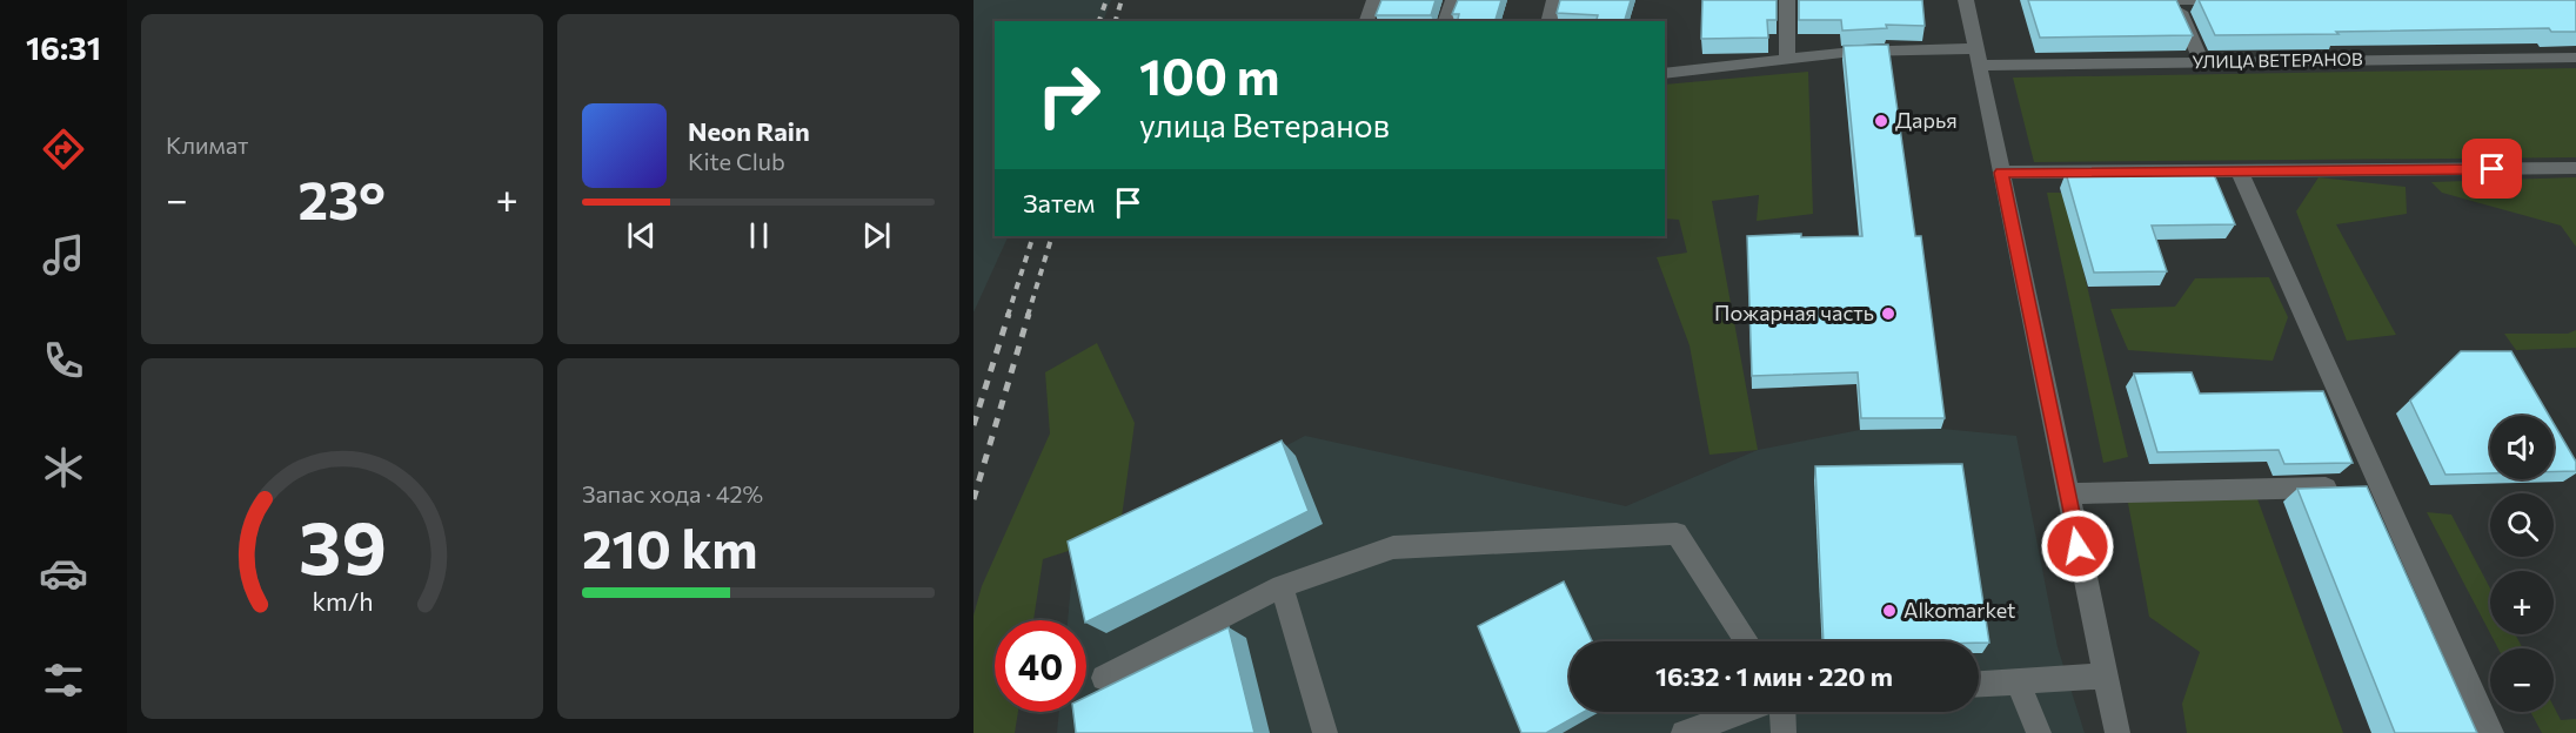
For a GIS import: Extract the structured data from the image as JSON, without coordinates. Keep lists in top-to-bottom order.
{
  "streets": {
    "street": ["УЛИЦА ВЕТЕРАНОВ"]
  },
  "places": ["Дарья", "Пожарная часть", "Alkomarket"],
  "page": {
    "tabs": "16:31",
    "tile": [
      "Климат",
      ["Запас хода · 42%", "210 km"]
    ],
    "turn": ["100 m", "улица Ветеранов"],
    "song": ["Neon Rain", "Kite Club"],
    "heat": ["−", "23°", "+"],
    "then": "Затем",
    "map_buttons": ["+", "−"],
    "limit": "40",
    "trip": "16:32 · 1 мин · 220 m",
    "gauge": ["39", "km/h"]
  }
}
